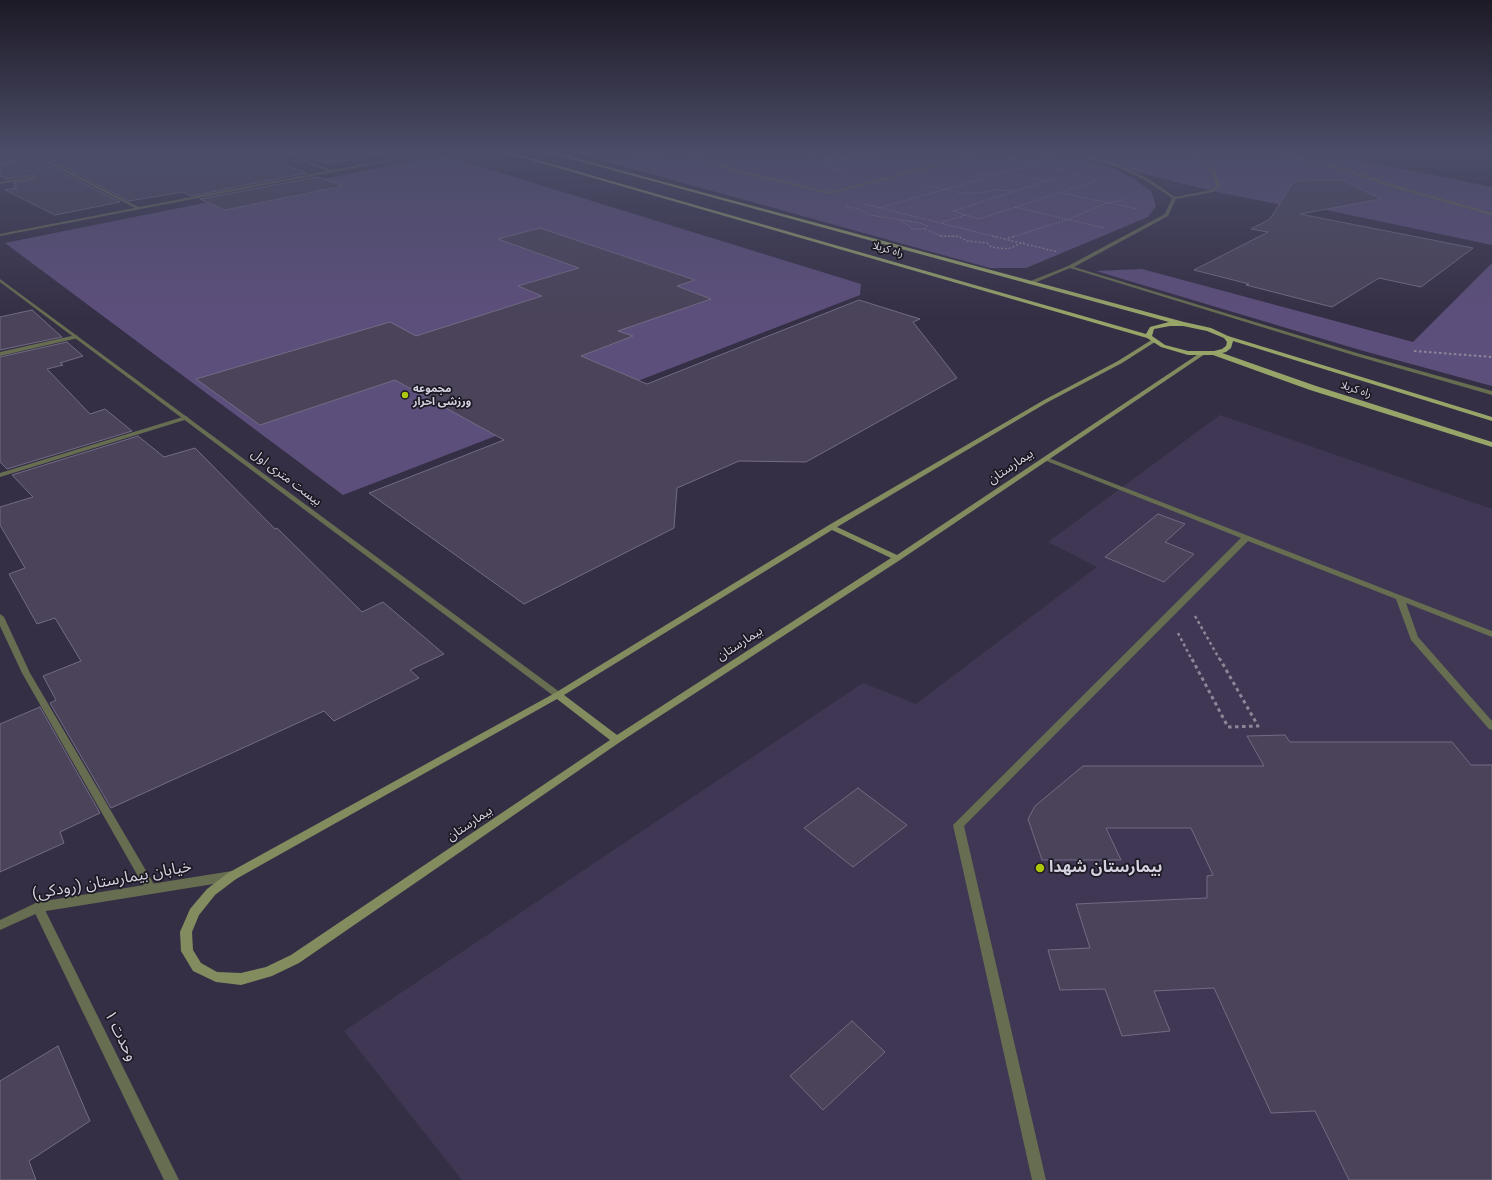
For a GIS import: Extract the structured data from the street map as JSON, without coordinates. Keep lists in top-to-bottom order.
{
  "streets": {
    "main road": ["راه کربلا", "بیمارستان"],
    "street": ["بیست متری اول", "خیابان بیمارستان (رودکی)", "وحدت ۱"]
  },
  "crossings": [
    ["راه کربلا", "بیمارستان"],
    ["بیمارستان", "خیابان بیمارستان (رودکی)"],
    ["خیابان بیمارستان (رودکی)", "وحدت ۱"]
  ],
  "places": ["مجموعه ورزشی احرار", "بیمارستان شهدا"]
}
